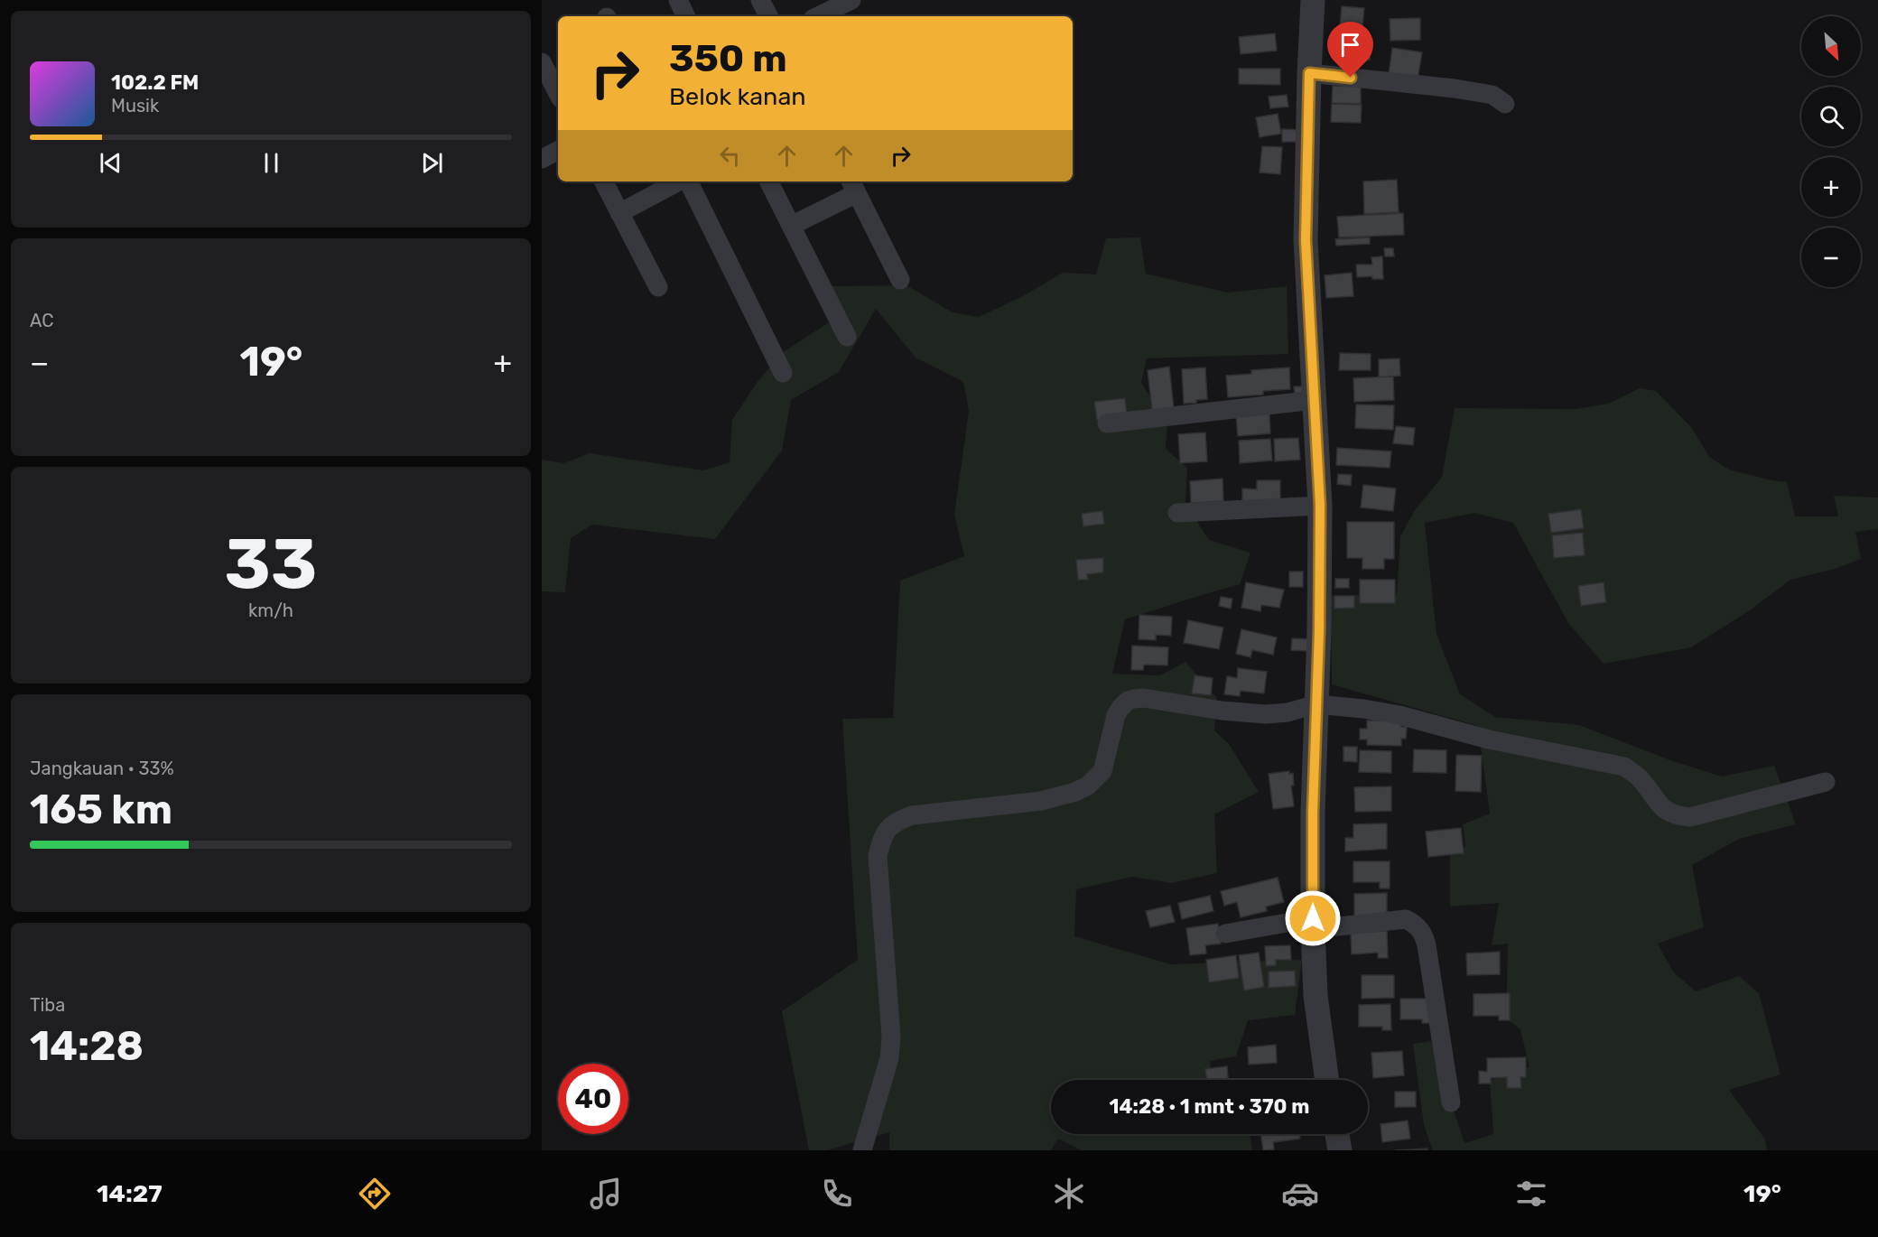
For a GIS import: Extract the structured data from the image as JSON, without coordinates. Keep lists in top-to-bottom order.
{
  "north": "bottom right",
  "page": {
    "map_buttons": ["+", "−"],
    "turn": ["350 m", "Belok kanan"],
    "song": ["102.2 FM", "Musik"],
    "tile": [
      "AC",
      ["33", "km/h"],
      ["Jangkauan · 33%", "165 km"],
      ["Tiba", "14:28"]
    ],
    "heat": ["−", "19°", "+"],
    "limit": "40",
    "trip": "14:28 · 1 mnt · 370 m",
    "tabs": ["14:27", "19°"]
  }
}
